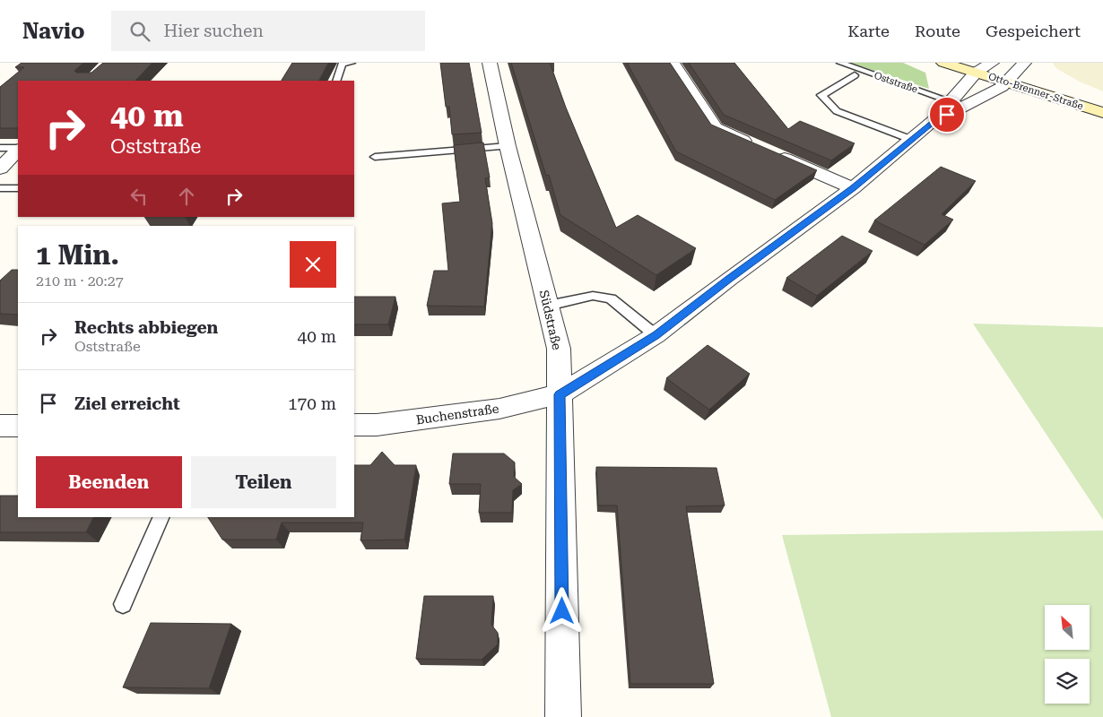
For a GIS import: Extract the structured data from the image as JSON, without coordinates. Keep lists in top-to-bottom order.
{
  "streets": {
    "main road": ["Otto-Brenner-Straße"],
    "street": ["Südstraße", "Buchenstraße"],
    "lane": ["Oststraße"]
  },
  "crossings": [
    ["Südstraße", "Buchenstraße"]
  ],
  "north": "top left",
  "page": {
    "header": "Navio",
    "search": "Hier suchen",
    "nav": ["Karte", "Route", "Gespeichert"],
    "turn": ["40 m", "Oststraße"],
    "heading": ["1 Min.", "210 m · 20:27"],
    "list": [
      {
        "name": "Rechts abbiegen",
        "note": "Oststraße",
        "value": "40 m"
      },
      {
        "name": "Ziel erreicht",
        "value": "170 m"
      }
    ],
    "buttons": ["Beenden", "Teilen"]
  }
}
